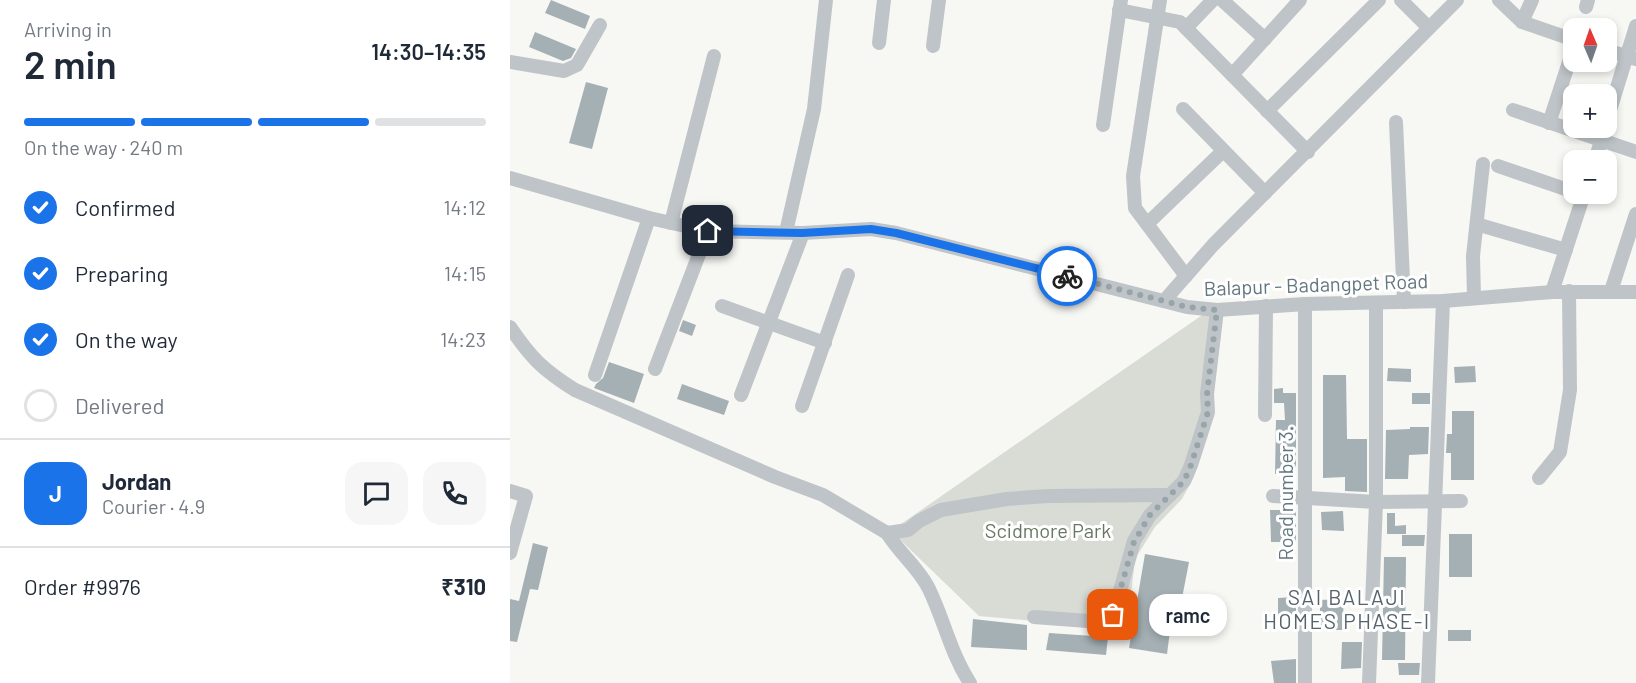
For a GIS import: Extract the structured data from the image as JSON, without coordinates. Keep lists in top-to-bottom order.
{
  "streets": {
    "street": ["Balapur - Badangpet Road", "Road number 3."]
  },
  "crossings": [
    ["Balapur - Badangpet Road", "Road number 3."]
  ],
  "districts": ["SAI BALAJI HOMES PHASE-I"],
  "parks": ["Scidmore Park"],
  "places": ["ramc"],
  "north": "top",
  "page": {
    "heading": ["2 min", "Arriving in", "14:30–14:35"],
    "panel": [
      "Jordan",
      "Courier · 4.9",
      "Order #9976",
      "₹310"
    ],
    "map_buttons": ["+", "−"],
    "bar": "On the way · 240 m",
    "list": [
      ["Confirmed", "14:12"],
      ["Preparing", "14:15"],
      ["On the way", "14:23"],
      "Delivered"
    ],
    "round": "J",
    "bubble": "ramc"
  }
}
